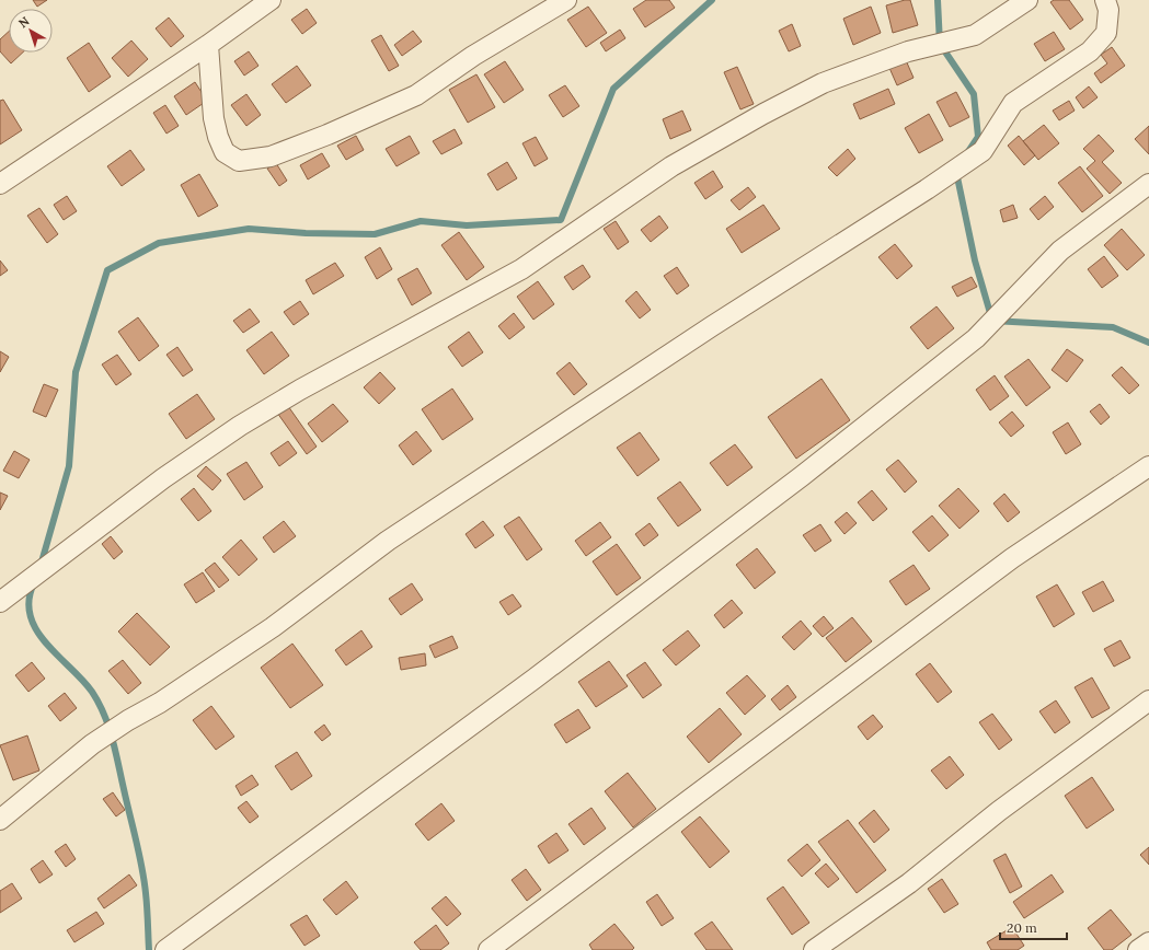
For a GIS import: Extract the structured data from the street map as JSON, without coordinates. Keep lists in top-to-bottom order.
{
  "scale_bar": "20 m",
  "north": "top left"
}
